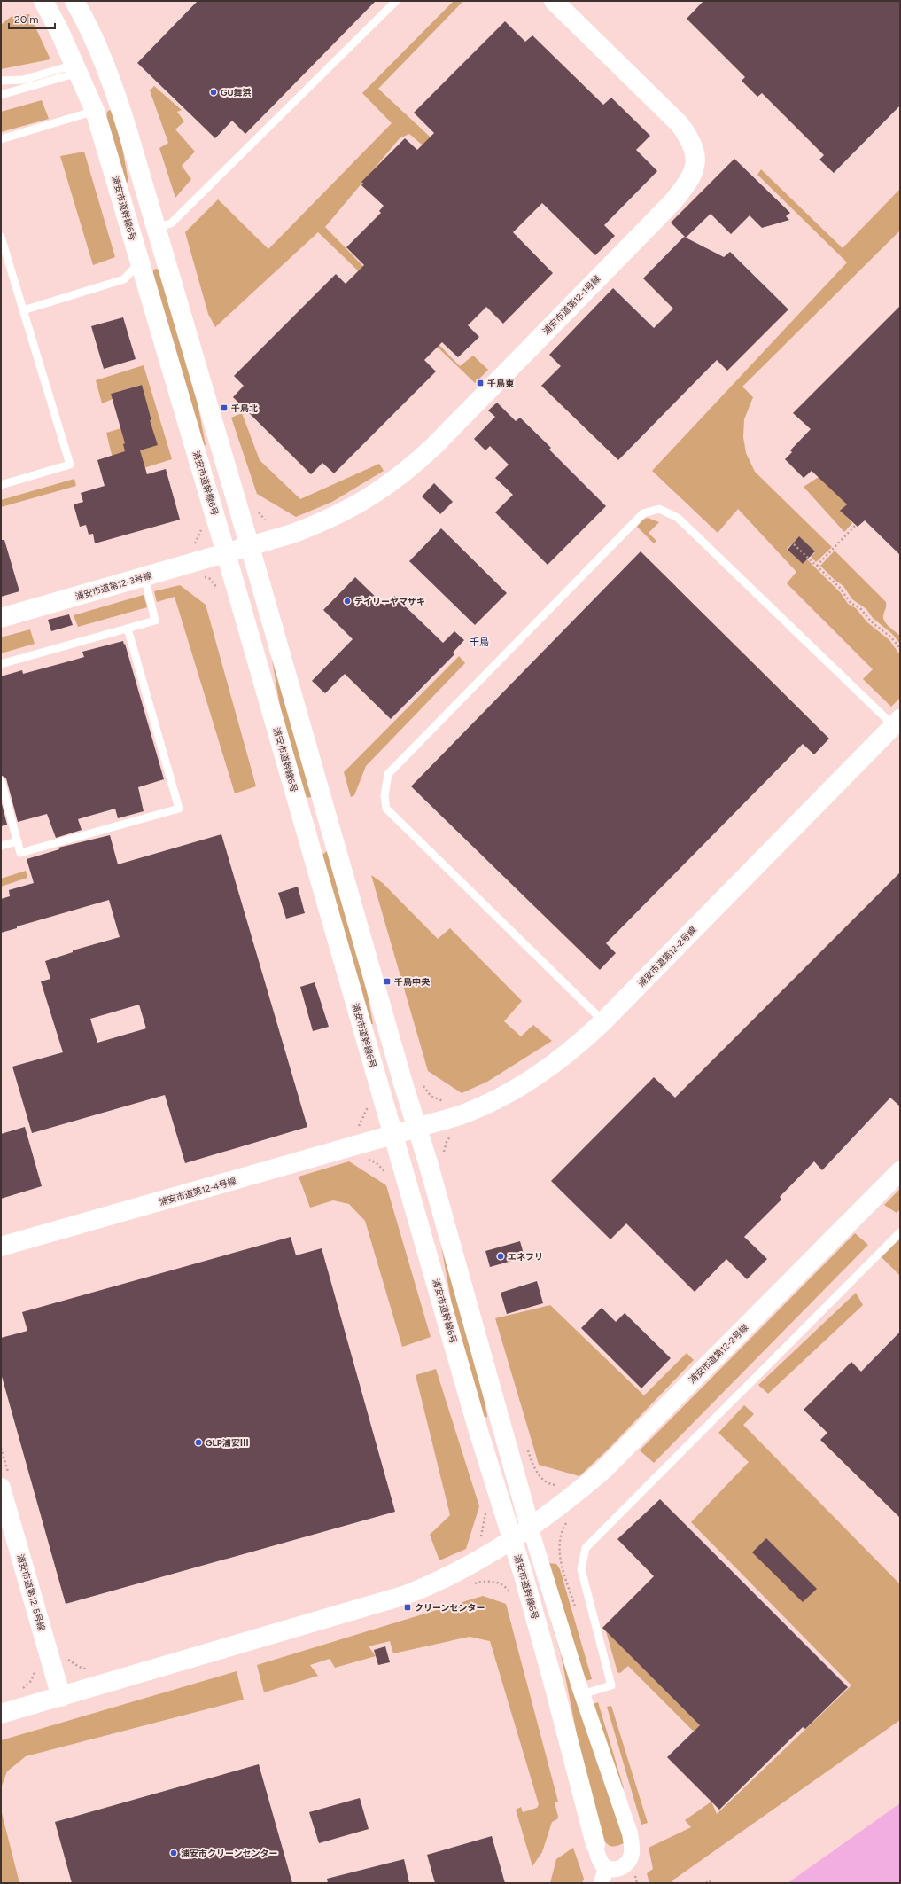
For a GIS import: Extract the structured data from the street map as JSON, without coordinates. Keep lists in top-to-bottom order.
{
  "streets": {
    "street": [
      "浦安市道幹線6号",
      "浦安市道第12-1号線",
      "浦安市道第12-3号線",
      "浦安市道第12-2号線",
      "浦安市道第12-4号線",
      "浦安市道第12-5号線"
    ]
  },
  "crossings": [
    ["浦安市道幹線6号", "浦安市道第12-1号線"],
    ["浦安市道幹線6号", "浦安市道第12-3号線"],
    ["浦安市道幹線6号", "浦安市道第12-2号線"],
    ["浦安市道幹線6号", "浦安市道第12-4号線"],
    ["浦安市道第12-1号線", "浦安市道第12-3号線"],
    ["浦安市道第12-2号線", "浦安市道第12-4号線"],
    ["浦安市道第12-2号線", "浦安市道第12-5号線"]
  ],
  "districts": ["千鳥"],
  "places": {
    "other": [
      "GU舞浜",
      "デイリーヤマザキ",
      "エネフリ",
      "GLP浦安Ⅲ",
      "浦安市クリーンセンター"
    ],
    "transit": [
      "千鳥東",
      "千鳥北",
      "千鳥中央",
      "クリーンセンター"
    ]
  },
  "scale_bar": "20 m"
}
